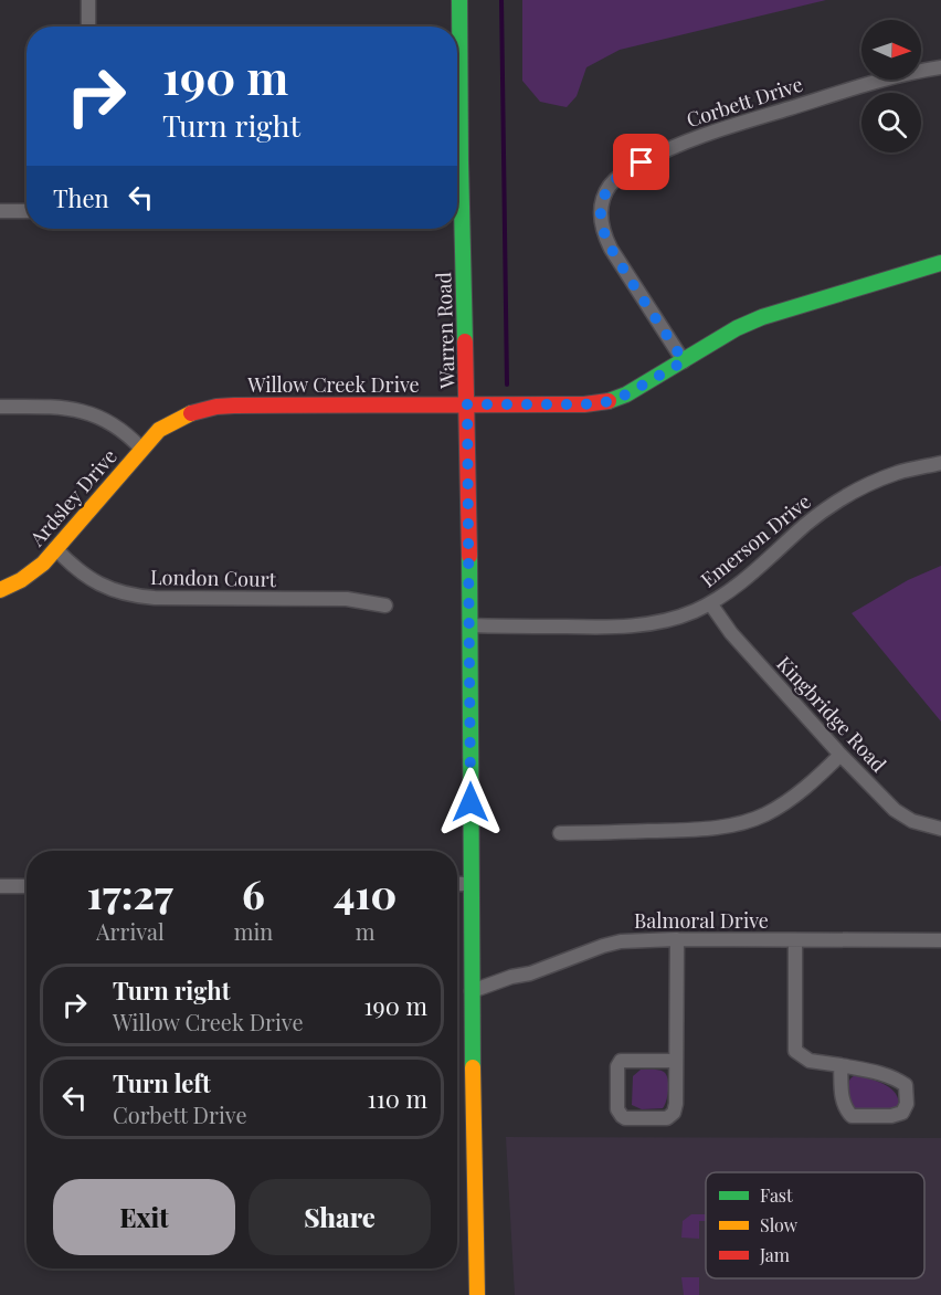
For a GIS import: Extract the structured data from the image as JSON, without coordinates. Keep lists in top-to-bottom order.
{
  "streets": {
    "main road": ["Warren Road", "Willow Creek Drive", "Ardsley Drive"],
    "street": [
      "Corbett Drive",
      "Emerson Drive",
      "London Court",
      "Kingbridge Road",
      "Balmoral Drive"
    ]
  },
  "crossings": [
    ["Corbett Drive", "Willow Creek Drive"],
    ["Warren Road", "Willow Creek Drive"],
    ["Warren Road", "Emerson Drive"],
    ["Warren Road", "Balmoral Drive"],
    ["Willow Creek Drive", "Ardsley Drive"],
    ["Ardsley Drive", "London Court"],
    ["Emerson Drive", "Kingbridge Road"]
  ],
  "legend": ["Fast", "Slow", "Jam"],
  "north": "right",
  "page": {
    "turn": ["190 m", "Turn right"],
    "then": "Then",
    "eta": [
      "17:27",
      "Arrival",
      "6",
      "min",
      "410",
      "m"
    ],
    "list": [
      {
        "name": "Turn right",
        "note": "Willow Creek Drive",
        "value": "190 m"
      },
      {
        "name": "Turn left",
        "note": "Corbett Drive",
        "value": "110 m"
      }
    ],
    "buttons": ["Exit", "Share"]
  }
}
